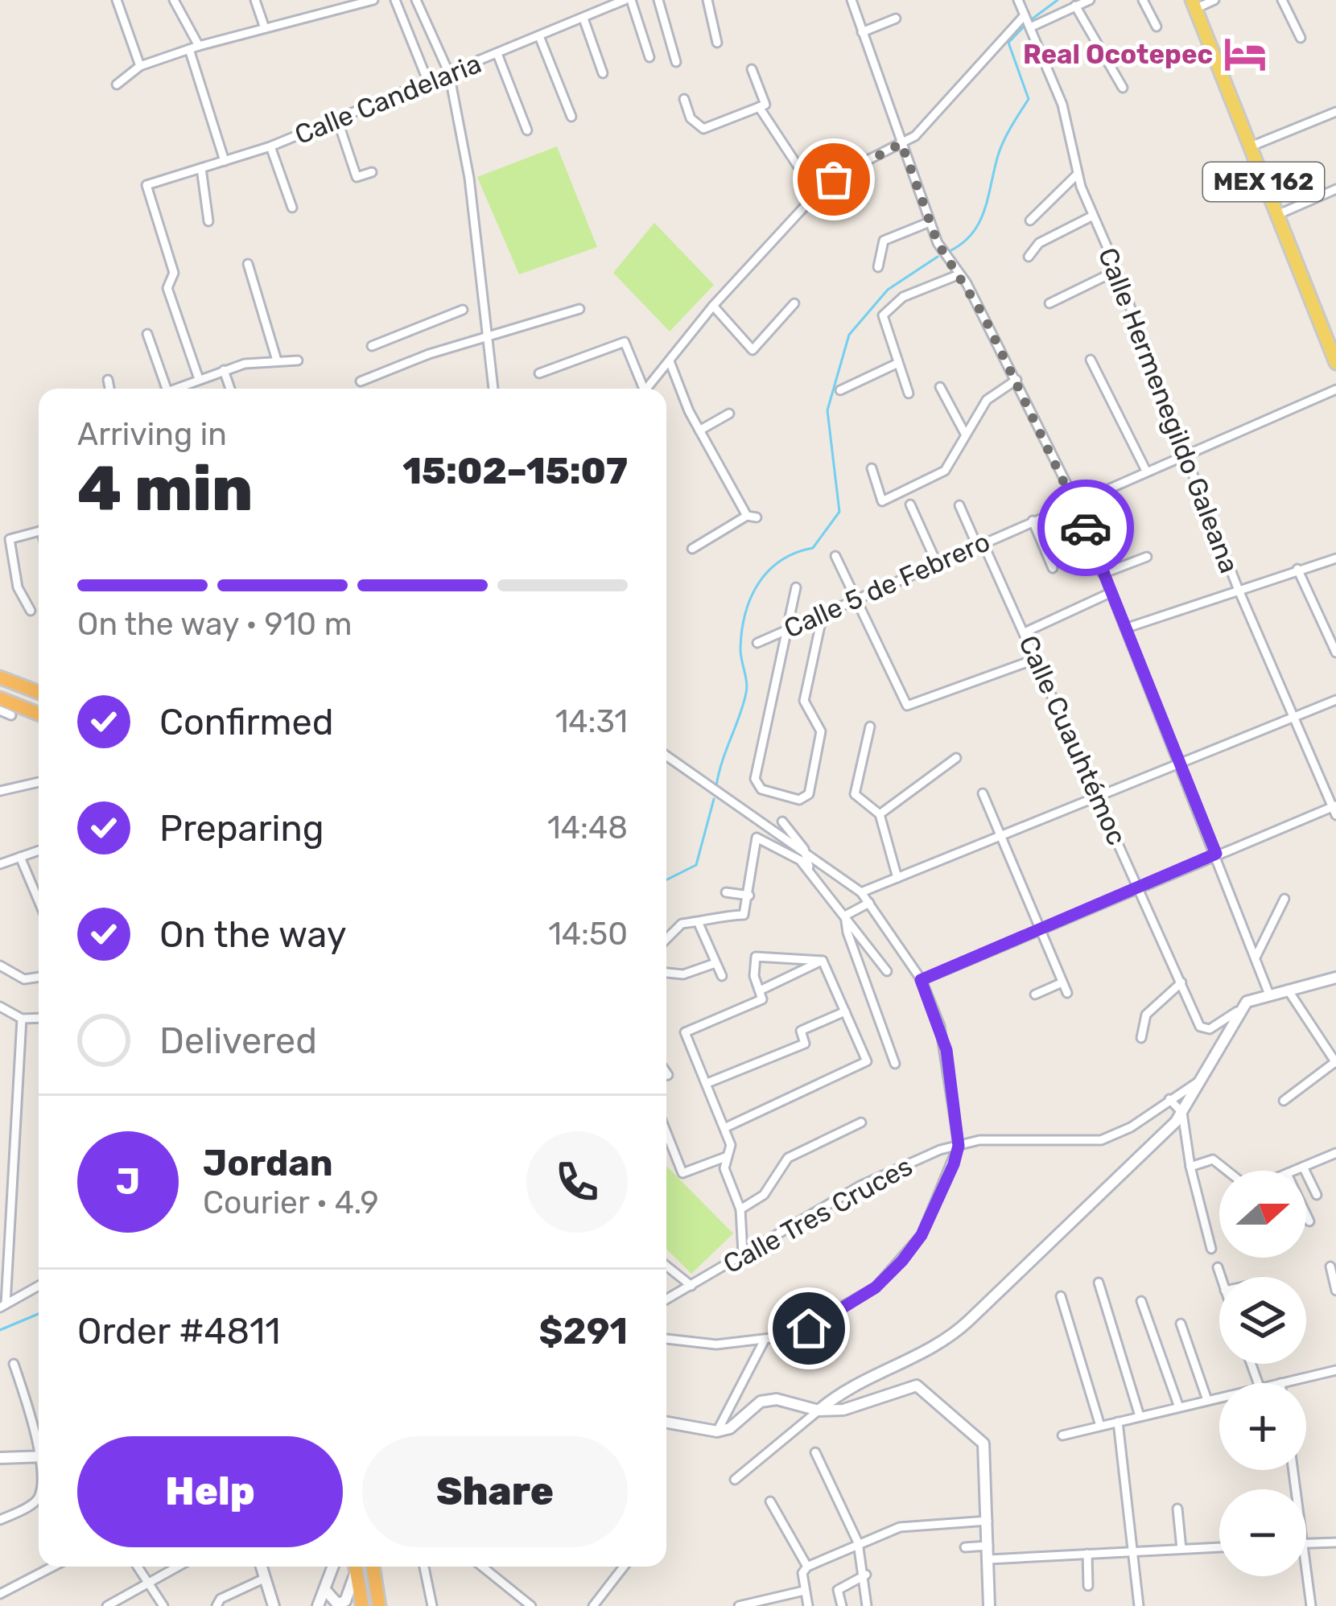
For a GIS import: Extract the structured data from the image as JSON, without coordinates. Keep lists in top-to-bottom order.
{
  "streets": {
    "main road": ["MEX 162"],
    "street": [
      "Calle Candelaria",
      "Calle Hermenegildo Galeana",
      "Calle 5 de Febrero",
      "Calle Cuauhtémoc",
      "Calle Tres Cruces"
    ]
  },
  "crossings": [
    ["Calle Hermenegildo Galeana", "Calle 5 de Febrero"],
    ["Calle 5 de Febrero", "Calle Cuauhtémoc"]
  ],
  "places": {
    "hotel": ["Real Ocotepec"]
  },
  "north": "right",
  "page": {
    "heading": ["4 min", "Arriving in", "15:02–15:07"],
    "panel": [
      "Jordan",
      "Courier · 4.9",
      "Order #4811",
      "$291"
    ],
    "bar": "On the way · 910 m",
    "list": [
      ["Confirmed", "14:31"],
      ["Preparing", "14:48"],
      ["On the way", "14:50"],
      "Delivered"
    ],
    "round": "J",
    "map_buttons": ["+", "−"],
    "buttons": ["Help", "Share"]
  }
}
